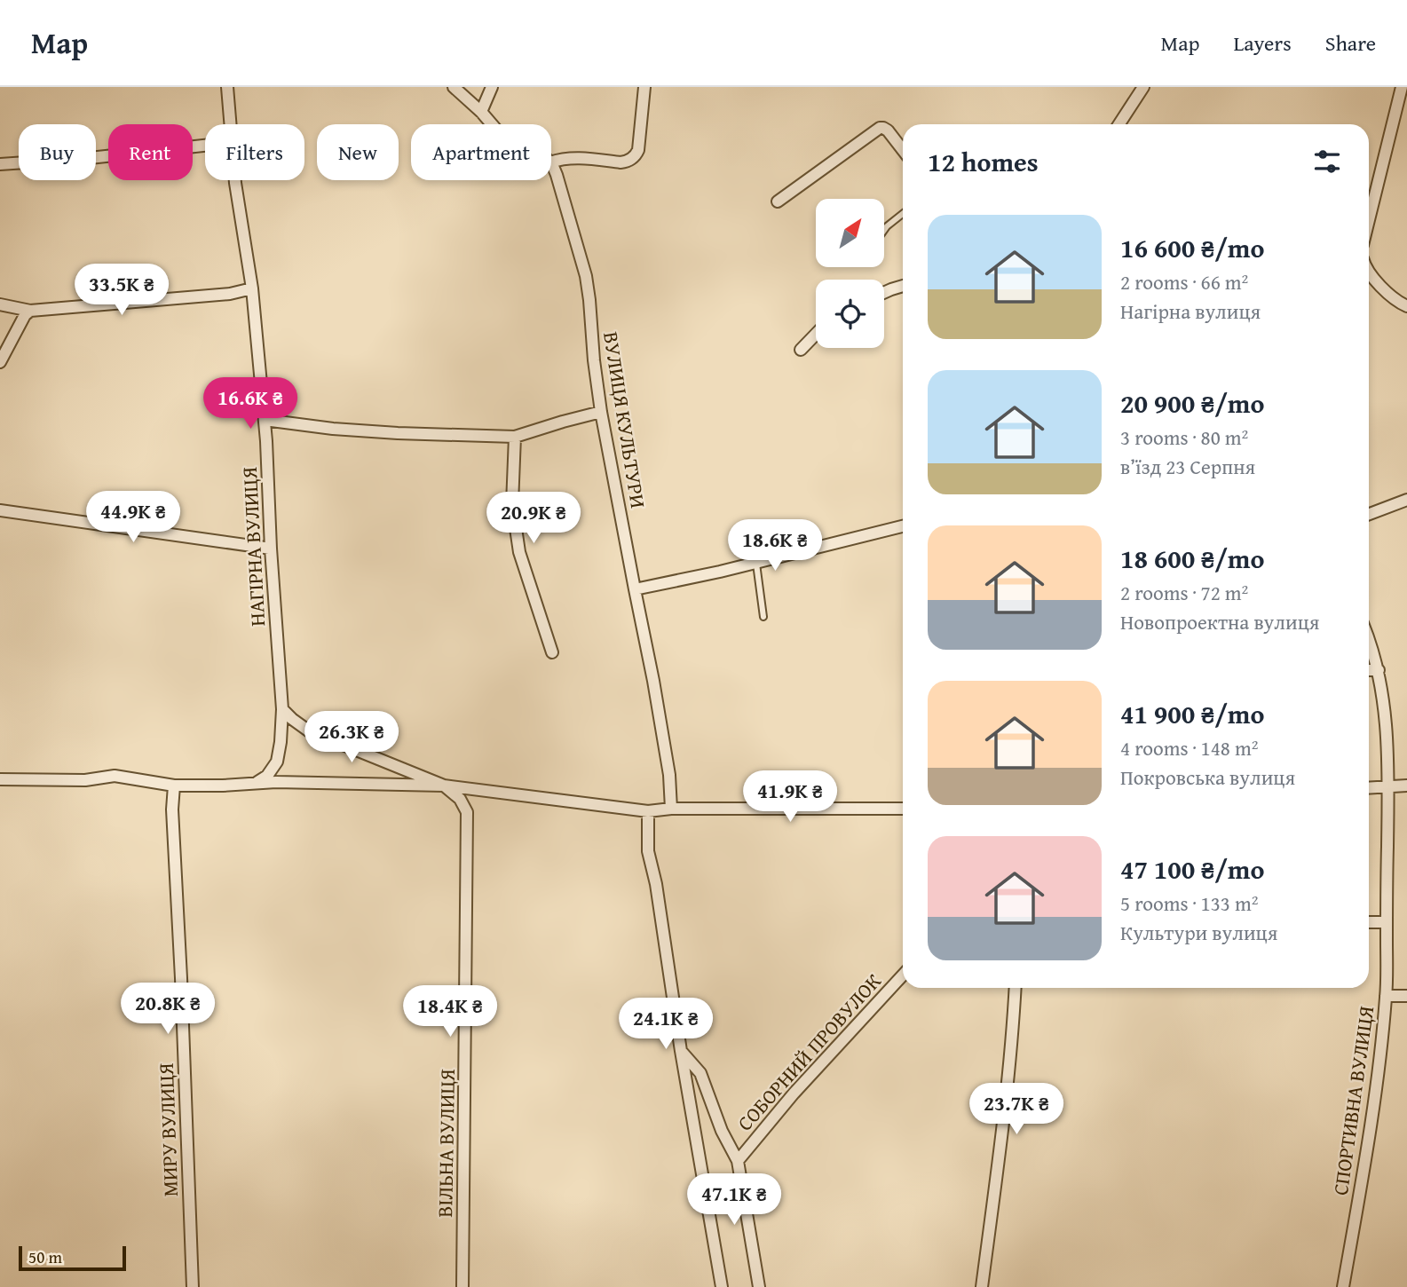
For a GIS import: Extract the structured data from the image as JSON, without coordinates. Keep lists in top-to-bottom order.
{
  "streets": {
    "street": [
      "ВУЛИЦЯ КУЛЬТУРИ",
      "НАГІРНА ВУЛИЦЯ",
      "СОБОРНИЙ ПРОВУЛОК",
      "СПОРТИВНА ВУЛИЦЯ",
      "МИРУ ВУЛИЦЯ",
      "ВІЛЬНА ВУЛИЦЯ"
    ]
  },
  "scale_bar": "50 m",
  "north": "top right",
  "page": {
    "header": "Map",
    "nav": ["Map", "Layers", "Share"],
    "chip": [
      "Buy",
      "Rent",
      "Filters",
      "New",
      "Apartment"
    ],
    "heading": "12 homes",
    "list": [
      {
        "name": "16 600 ₴/mo",
        "note": "2 rooms · 66 m² · Нагірна вулиця"
      },
      {
        "name": "20 900 ₴/mo",
        "note": "3 rooms · 80 m² · в’їзд 23 Серпня"
      },
      {
        "name": "18 600 ₴/mo",
        "note": "2 rooms · 72 m² · Новопроектна вулиця"
      },
      {
        "name": "41 900 ₴/mo",
        "note": "4 rooms · 148 m² · Покровська вулиця"
      },
      {
        "name": "47 100 ₴/mo",
        "note": "5 rooms · 133 m² · Культури вулиця"
      }
    ],
    "price": [
      "33.5K ₴",
      "16.6K ₴",
      "44.9K ₴",
      "20.9K ₴",
      "18.6K ₴",
      "26.3K ₴",
      "41.9K ₴",
      "20.8K ₴",
      "18.4K ₴",
      "24.1K ₴",
      "23.7K ₴",
      "47.1K ₴"
    ],
    "scale": "50 m"
  }
}
